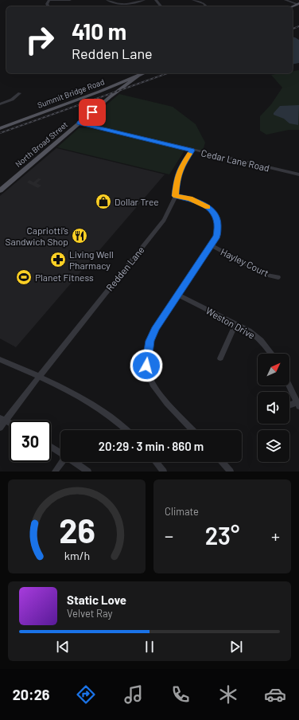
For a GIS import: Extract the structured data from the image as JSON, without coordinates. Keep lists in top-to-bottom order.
{
  "streets": {
    "main road": ["Summit Bridge Road", "North Broad Street"],
    "street": [
      "Cedar Lane Road",
      "Hayley Court",
      "Redden Lane",
      "Weston Drive"
    ]
  },
  "crossings": [
    ["Summit Bridge Road", "North Broad Street"],
    ["North Broad Street", "Cedar Lane Road"],
    ["Cedar Lane Road", "Redden Lane"]
  ],
  "places": {
    "shop": ["Dollar Tree"],
    "restaurant": ["Capriotti’s Sandwich Shop"],
    "pharmacy": ["Living Well Pharmacy"],
    "sports": ["Planet Fitness"]
  },
  "north": "top right",
  "page": {
    "turn": ["410 m", "Redden Lane"],
    "limit": "30",
    "trip": "20:29 · 3 min · 860 m",
    "tile": "Climate",
    "heat": ["−", "23°", "+"],
    "song": ["Static Love", "Velvet Ray"],
    "tabs": "20:26",
    "gauge": ["26", "km/h"]
  }
}
